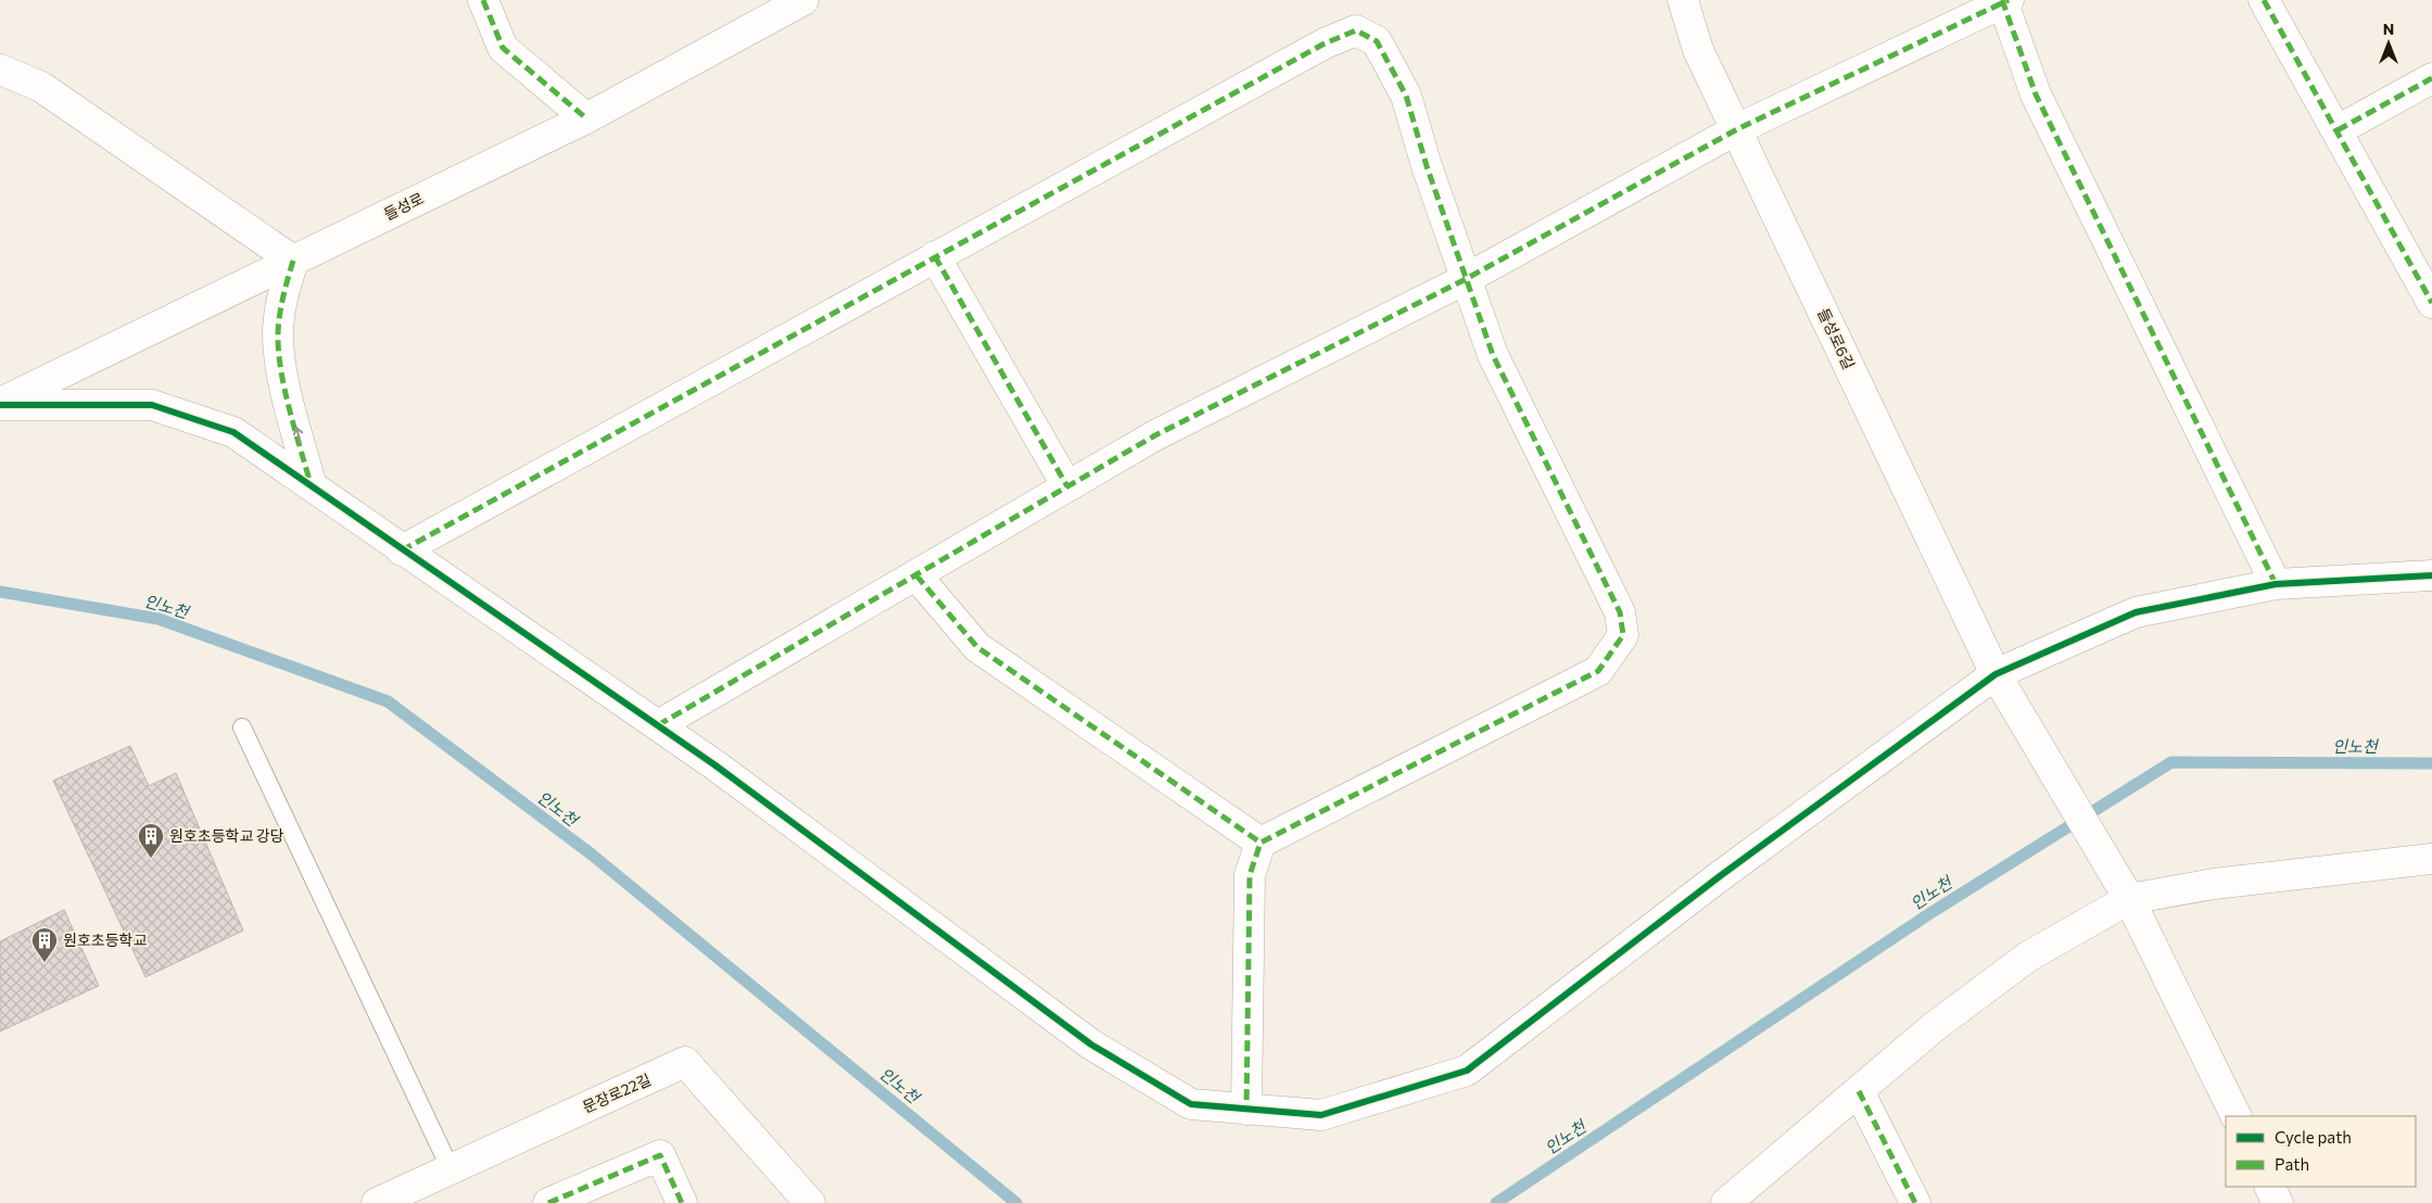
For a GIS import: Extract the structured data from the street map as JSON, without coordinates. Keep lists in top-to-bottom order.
{
  "streets": {
    "street": ["들성로", "들성로6길", "문장로22길"]
  },
  "water": ["인노천"],
  "places": {
    "building": ["원호초등학교 강당", "원호초등학교"]
  },
  "legend": ["Cycle path", "Path"],
  "north": "top"
}
